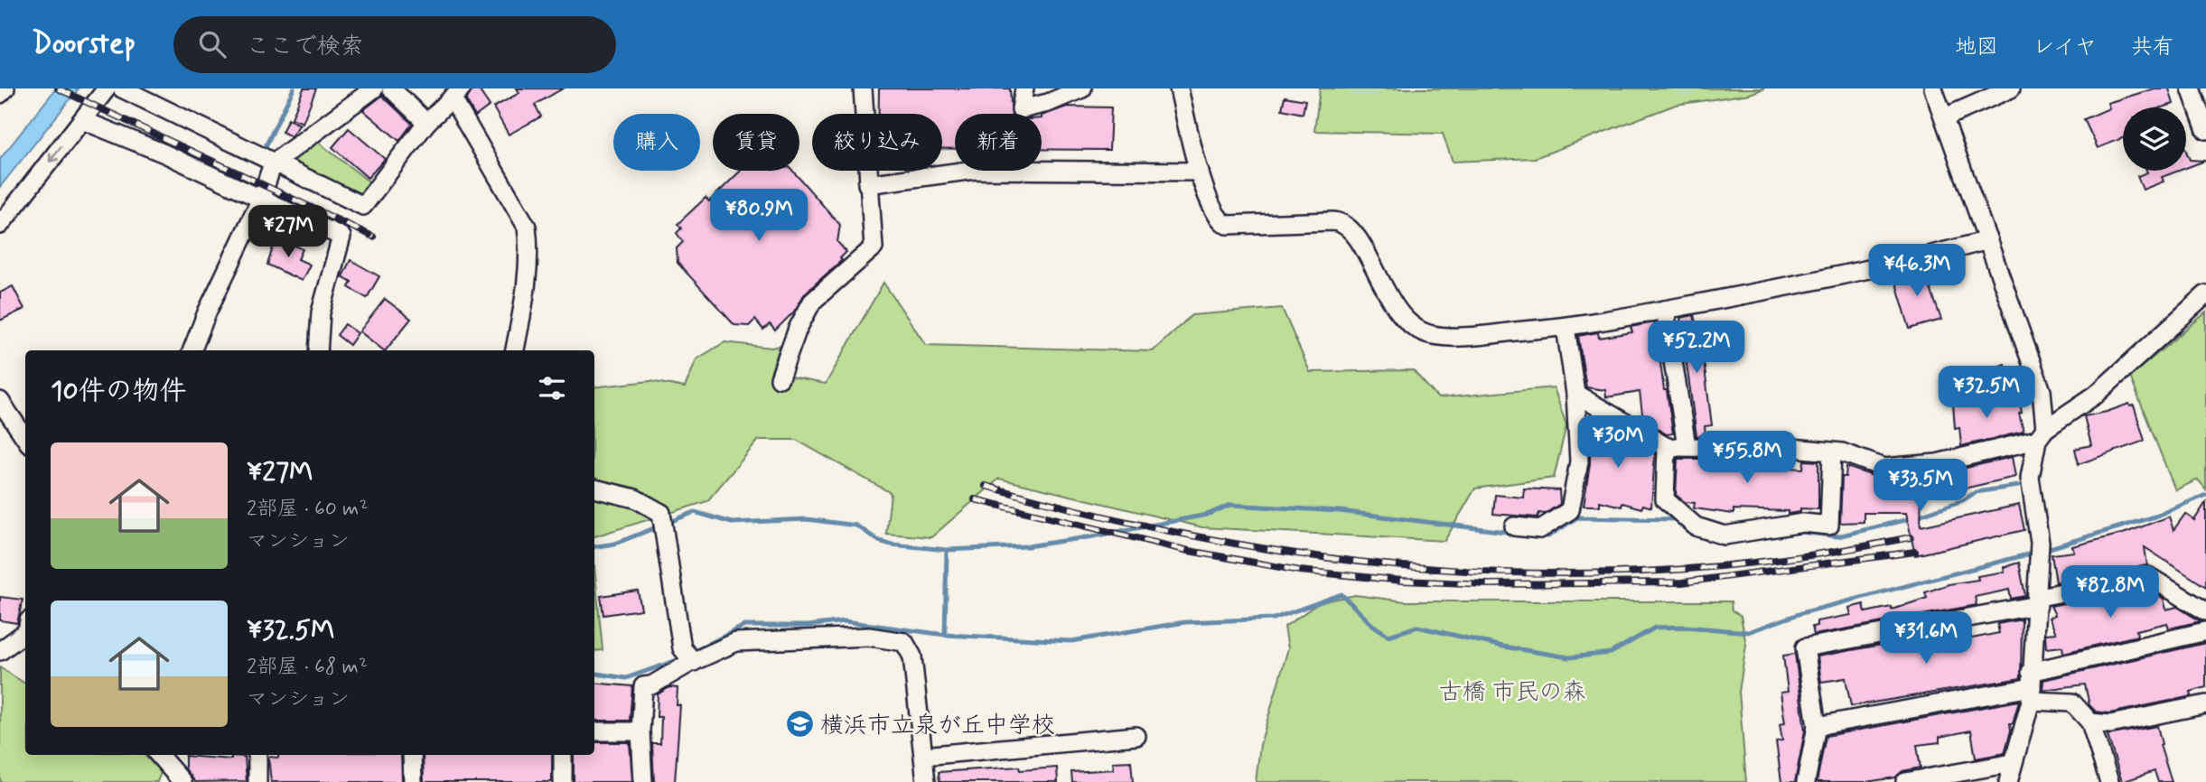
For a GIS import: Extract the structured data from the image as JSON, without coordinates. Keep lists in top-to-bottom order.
{
  "parks": ["古橋 市民の森"],
  "places": {
    "school or university": ["横浜市立泉が丘中学校"]
  },
  "page": {
    "header": "Doorstep",
    "search": "ここで検索",
    "nav": ["地図", "レイヤ", "共有"],
    "chip": [
      "購入",
      "賃貸",
      "絞り込み",
      "新着"
    ],
    "price": [
      "¥80.9M",
      "¥27M",
      "¥46.3M",
      "¥52.2M",
      "¥32.5M",
      "¥30M",
      "¥55.8M",
      "¥33.5M",
      "¥82.8M",
      "¥31.6M"
    ],
    "heading": "10件の物件",
    "list": [
      {
        "name": "¥27M",
        "note": "2部屋 · 60 m² · マンション"
      },
      {
        "name": "¥32.5M",
        "note": "2部屋 · 68 m² · マンション"
      }
    ]
  }
}
